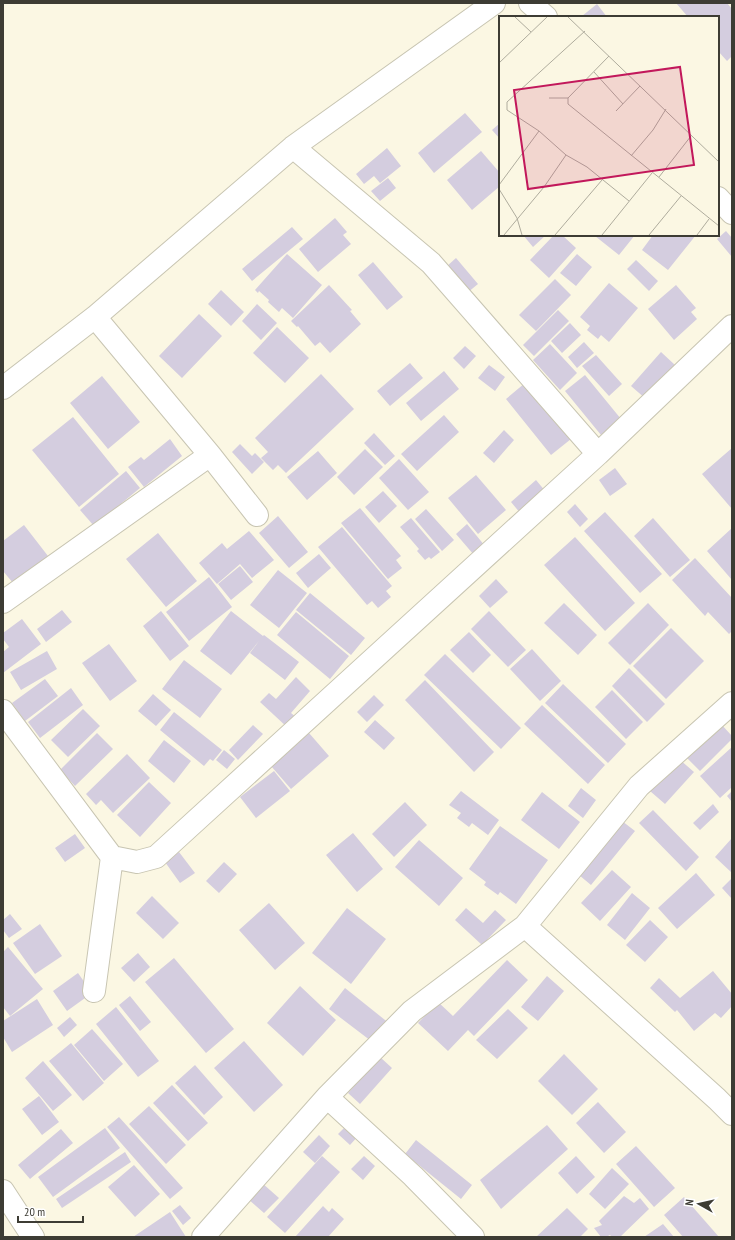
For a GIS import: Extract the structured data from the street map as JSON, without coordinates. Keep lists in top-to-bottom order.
{
  "scale_bar": "20 m",
  "north": "left"
}
